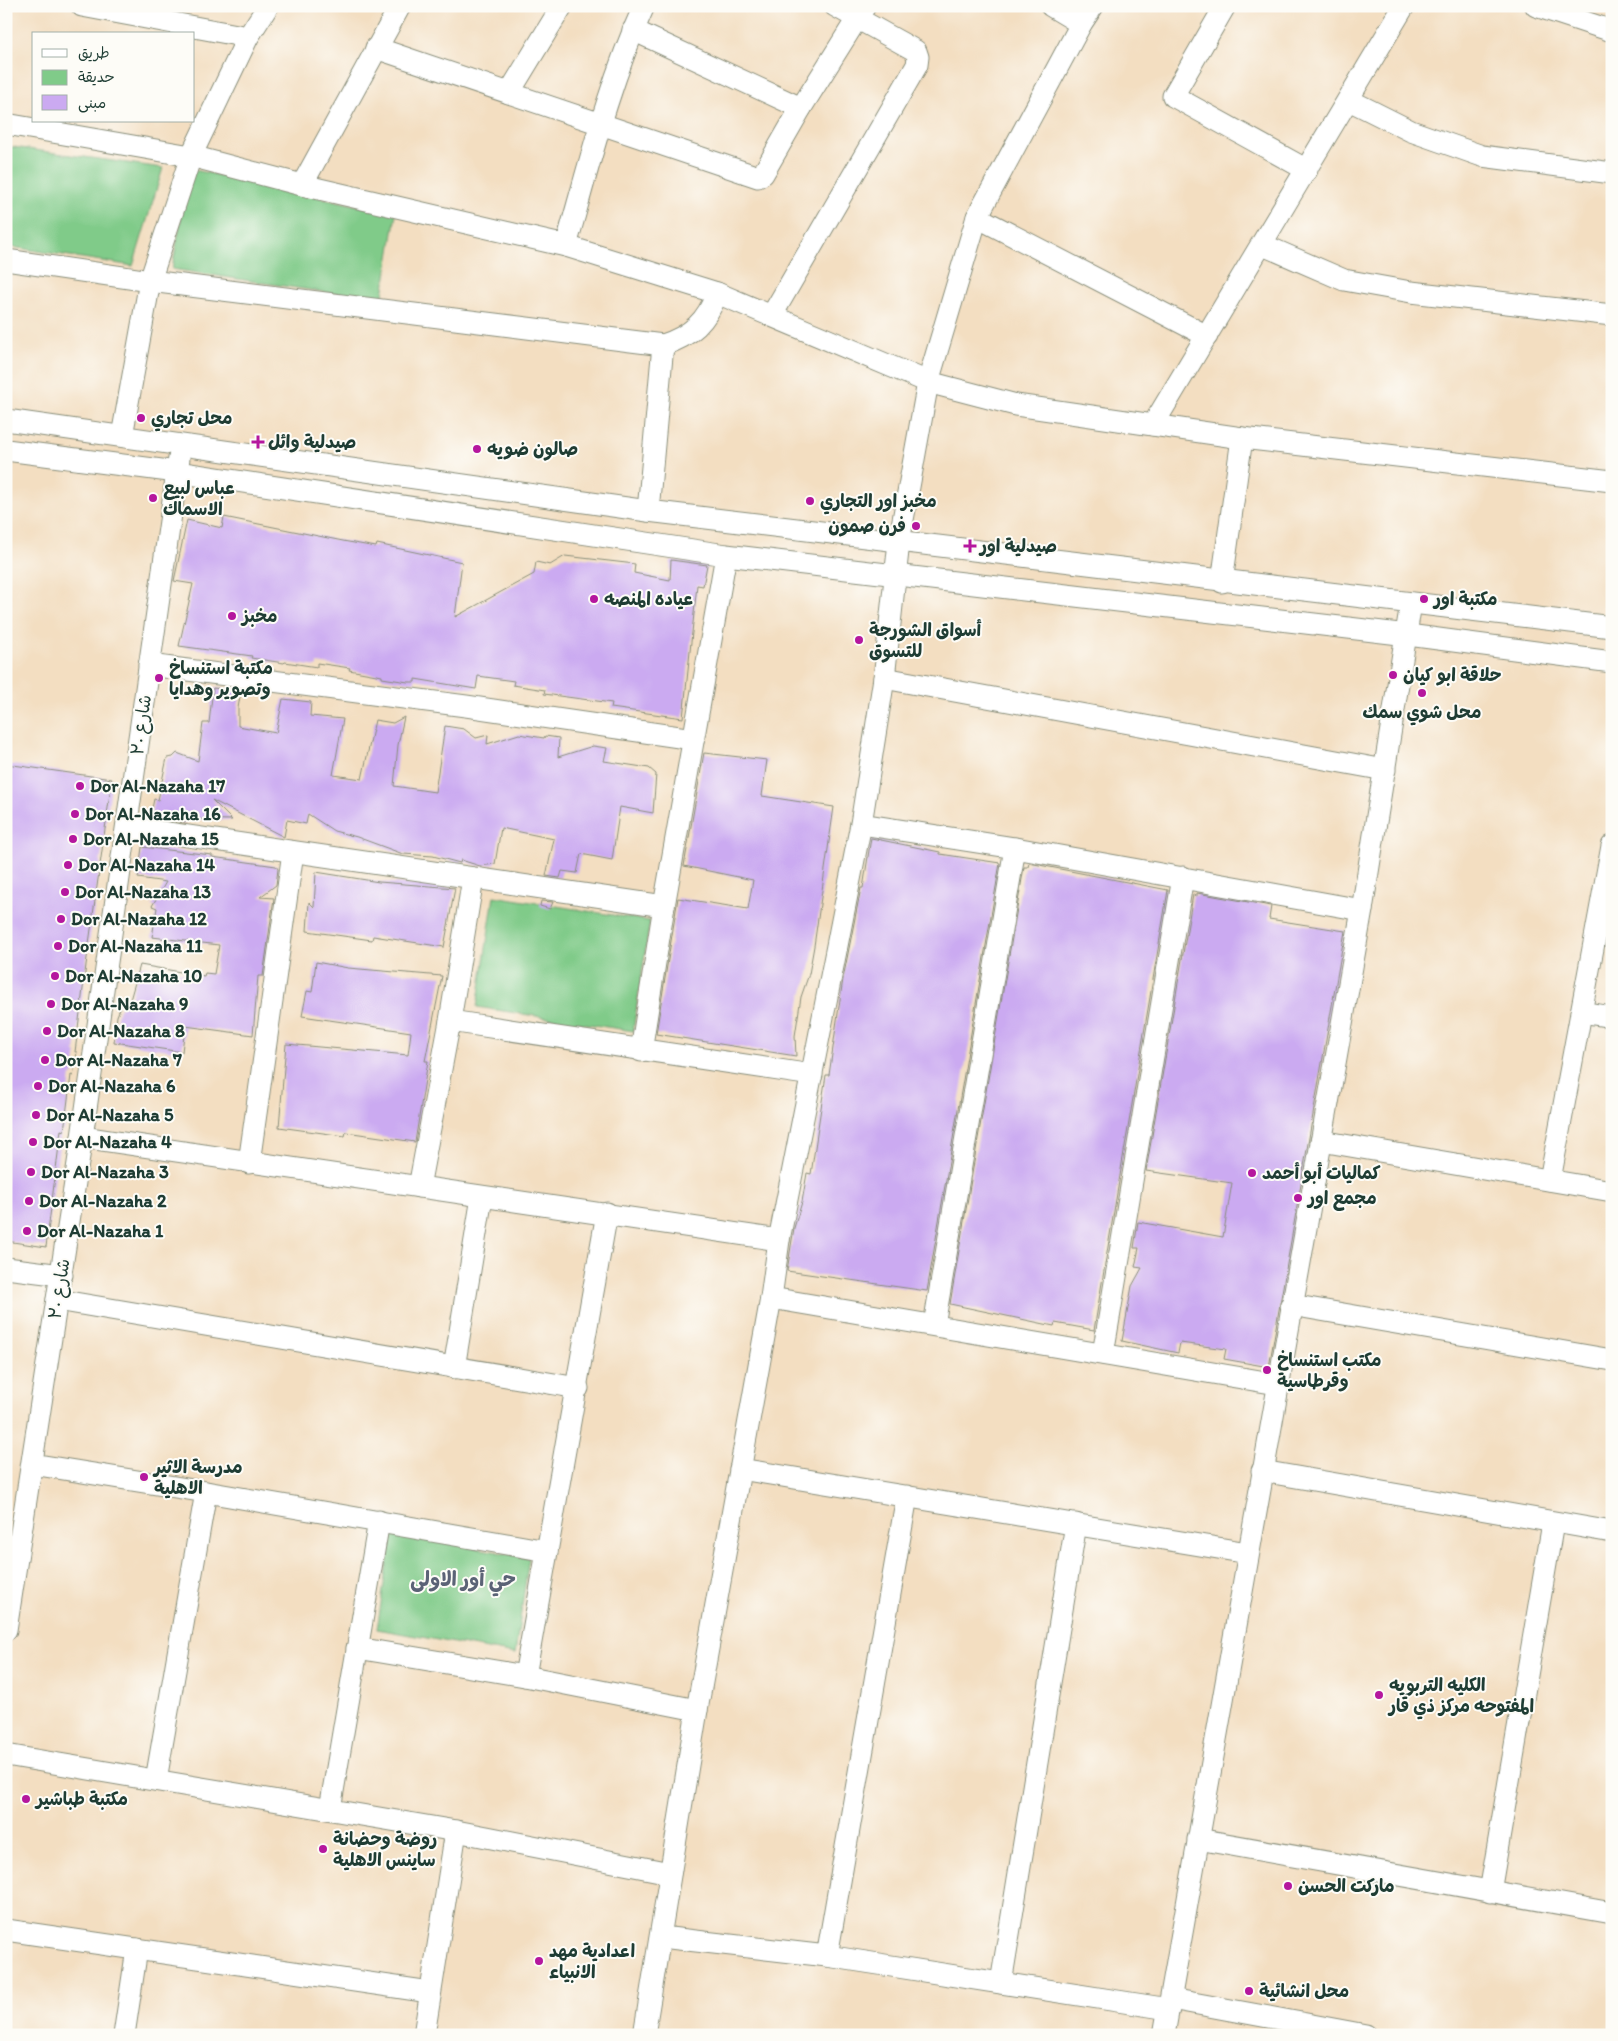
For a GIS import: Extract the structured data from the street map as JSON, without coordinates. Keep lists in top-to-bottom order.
{
  "streets": {
    "street": ["شارع ٣٠"]
  },
  "districts": ["حي أور الاولى"],
  "places": {
    "other": [
      "محل تجاري",
      "صالون ضويه",
      "عباس لبيع الاسماك",
      "مخبز اور التجاري",
      "فرن صمون",
      "عياده المنصه",
      "مكتبة اور",
      "مخبز",
      "أسواق الشورجة للتسوق",
      "حلاقة ابو كيان",
      "مكتبة استنساخ وتصوير وهدايا",
      "محل شوي سمك",
      "Dor Al-Nazaha 17",
      "Dor Al-Nazaha 16",
      "Dor Al-Nazaha 15",
      "Dor Al-Nazaha 14",
      "Dor Al-Nazaha 13",
      "Dor Al-Nazaha 12",
      "Dor Al-Nazaha 11",
      "Dor Al-Nazaha 10",
      "Dor Al-Nazaha 9",
      "Dor Al-Nazaha 8",
      "Dor Al-Nazaha 7",
      "Dor Al-Nazaha 6",
      "Dor Al-Nazaha 5",
      "Dor Al-Nazaha 4",
      "Dor Al-Nazaha 3",
      "كماليات أبو أحمد",
      "مجمع اور",
      "Dor Al-Nazaha 2",
      "Dor Al-Nazaha 1",
      "مكتب استنساخ وقرطاسية",
      "مدرسة الاثير الاهلية",
      "الكليه التربويه المفتوحه مركز ذي قار",
      "مكتبة طباشير",
      "روضة وحضانة ساينس الاهلية",
      "ماركت الحسن",
      "اعدادية مهد الانبياء",
      "محل انشائية"
    ],
    "health": ["صيدلية وائل", "صيدلية اور"]
  },
  "legend": ["طريق", "حديقة", "مبنى"]
}
